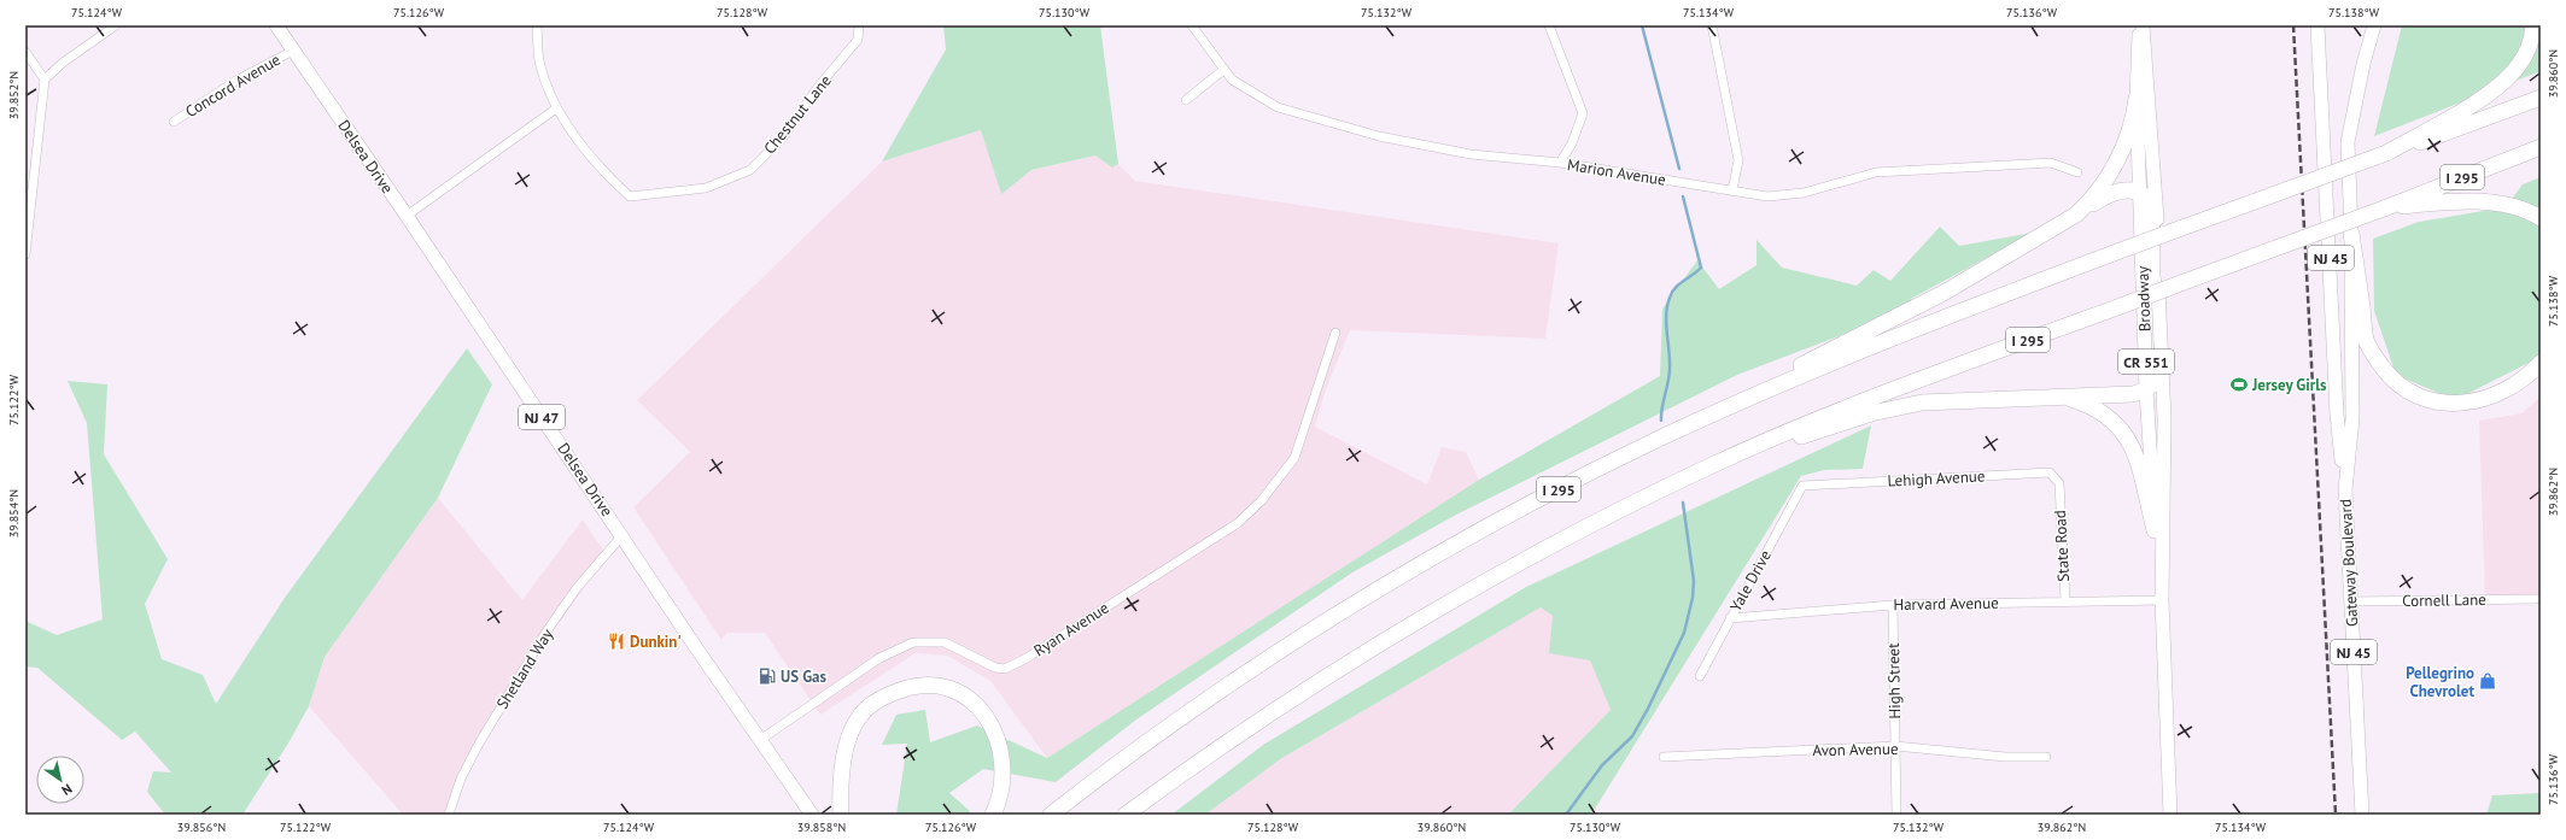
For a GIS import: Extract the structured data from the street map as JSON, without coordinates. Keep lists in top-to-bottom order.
{
  "streets": {
    "highway": ["I 295"],
    "main road": [
      "Delsea Drive",
      "NJ 45",
      "Broadway",
      "CR 551",
      "NJ 47",
      "Gateway Boulevard"
    ],
    "street": [
      "Concord Avenue",
      "Chestnut Lane",
      "Marion Avenue",
      "Lehigh Avenue",
      "State Road",
      "Yale Drive",
      "Cornell Lane",
      "Harvard Avenue",
      "Ryan Avenue",
      "Shetland Way",
      "High Street",
      "Avon Avenue"
    ]
  },
  "crossings": [
    ["Concord Avenue", "Delsea Drive"],
    ["Delsea Drive", "Ryan Avenue"],
    ["Delsea Drive", "Shetland Way"],
    ["NJ 45", "Gateway Boulevard"],
    ["Broadway", "Harvard Avenue"],
    ["Lehigh Avenue", "State Road"],
    ["Lehigh Avenue", "Yale Drive"],
    ["State Road", "Harvard Avenue"],
    ["Gateway Boulevard", "Cornell Lane"],
    ["Yale Drive", "Harvard Avenue"],
    ["Harvard Avenue", "High Street"],
    ["High Street", "Avon Avenue"]
  ],
  "places": {
    "sports": ["Jersey Girls"],
    "restaurant": ["Dunkin'"],
    "fuel station": ["US Gas"],
    "shop": ["Pellegrino Chevrolet"]
  },
  "north": "bottom right",
  "coordinates": [
    "75.124°W",
    "75.126°W",
    "75.128°W",
    "75.130°W",
    "75.132°W",
    "75.134°W",
    "75.136°W",
    "75.138°W",
    "39.860°N",
    "39.852°N",
    "75.122°W",
    "39.862°N",
    "39.854°N",
    "39.856°N",
    "39.858°N"
  ]
}
